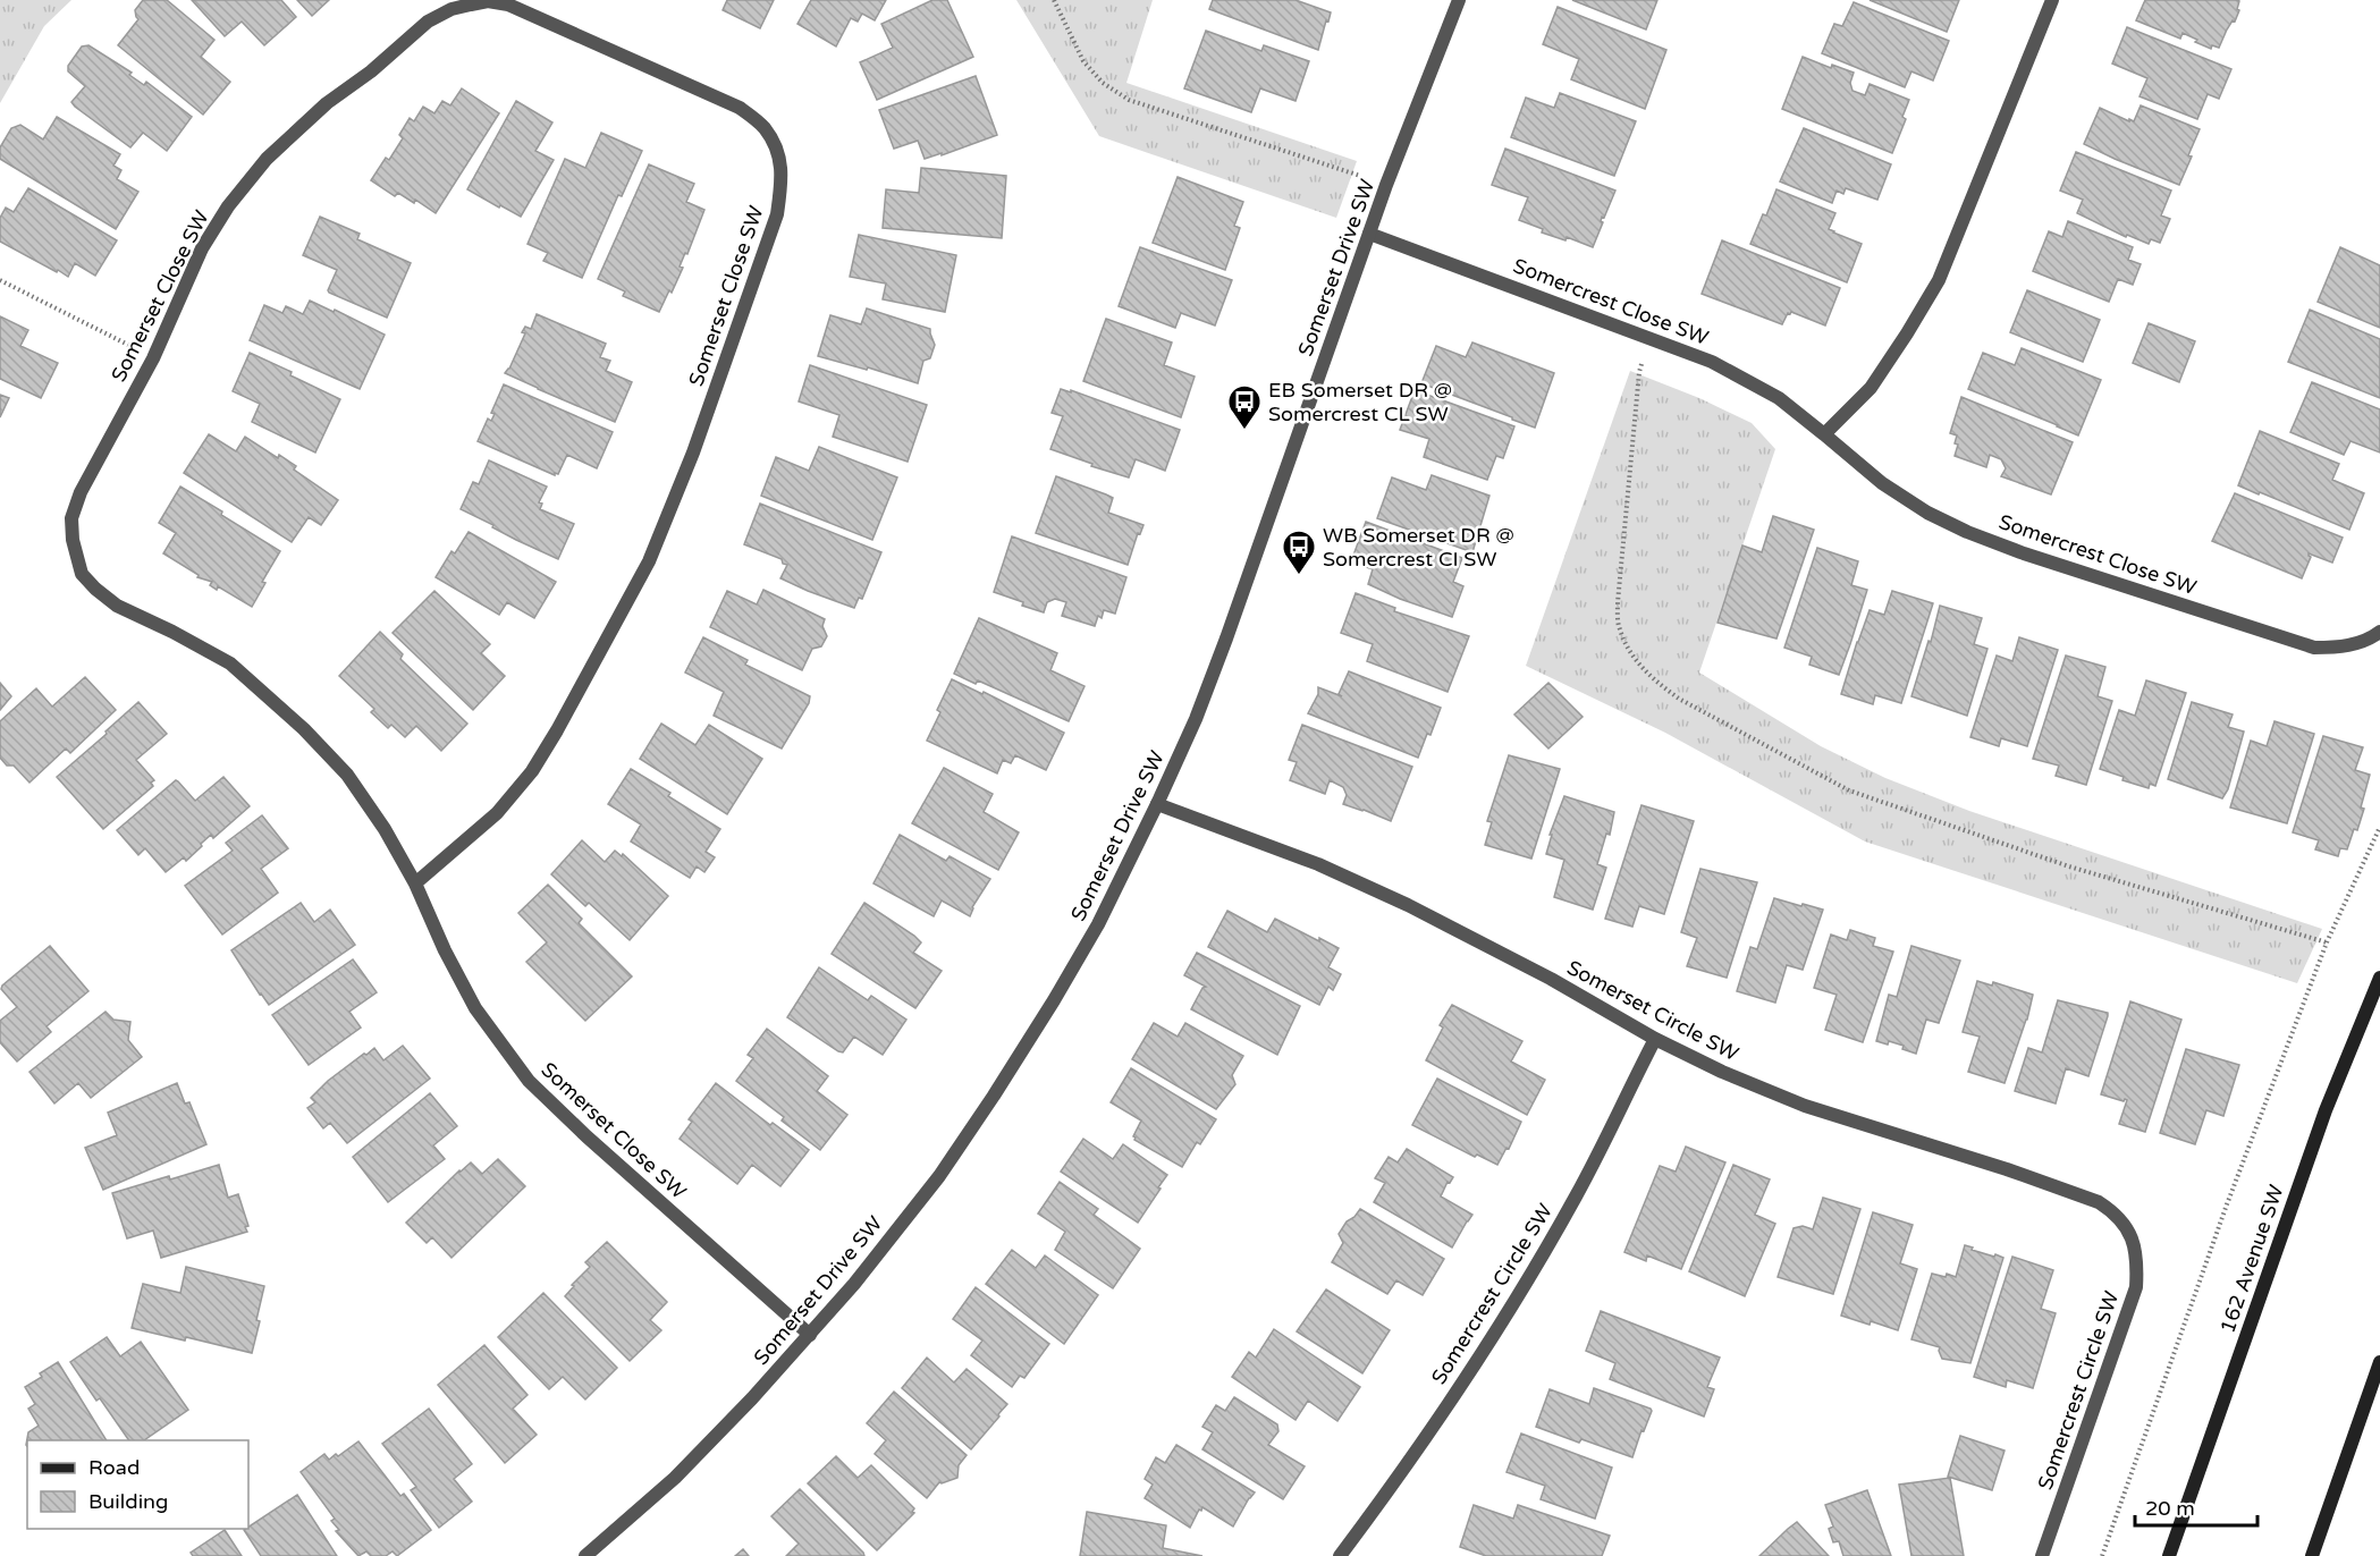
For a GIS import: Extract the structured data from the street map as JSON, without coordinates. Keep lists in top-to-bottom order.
{
  "streets": {
    "main road": ["162 Avenue SW"],
    "street": [
      "Somerset Drive SW",
      "Somerset Close SW",
      "Somercrest Close SW",
      "Somerset Circle SW",
      "Somercrest Circle SW"
    ]
  },
  "crossings": [
    ["Somerset Drive SW", "Somerset Close SW"],
    ["Somerset Drive SW", "Somercrest Close SW"],
    ["Somerset Drive SW", "Somerset Circle SW"],
    ["Somerset Circle SW", "Somercrest Circle SW"]
  ],
  "places": {
    "bus stop": ["EB Somerset DR @ Somercrest CL SW", "WB Somerset DR @ Somercrest CI SW"]
  },
  "legend": ["Road", "Building"],
  "scale_bar": "20 m"
}
